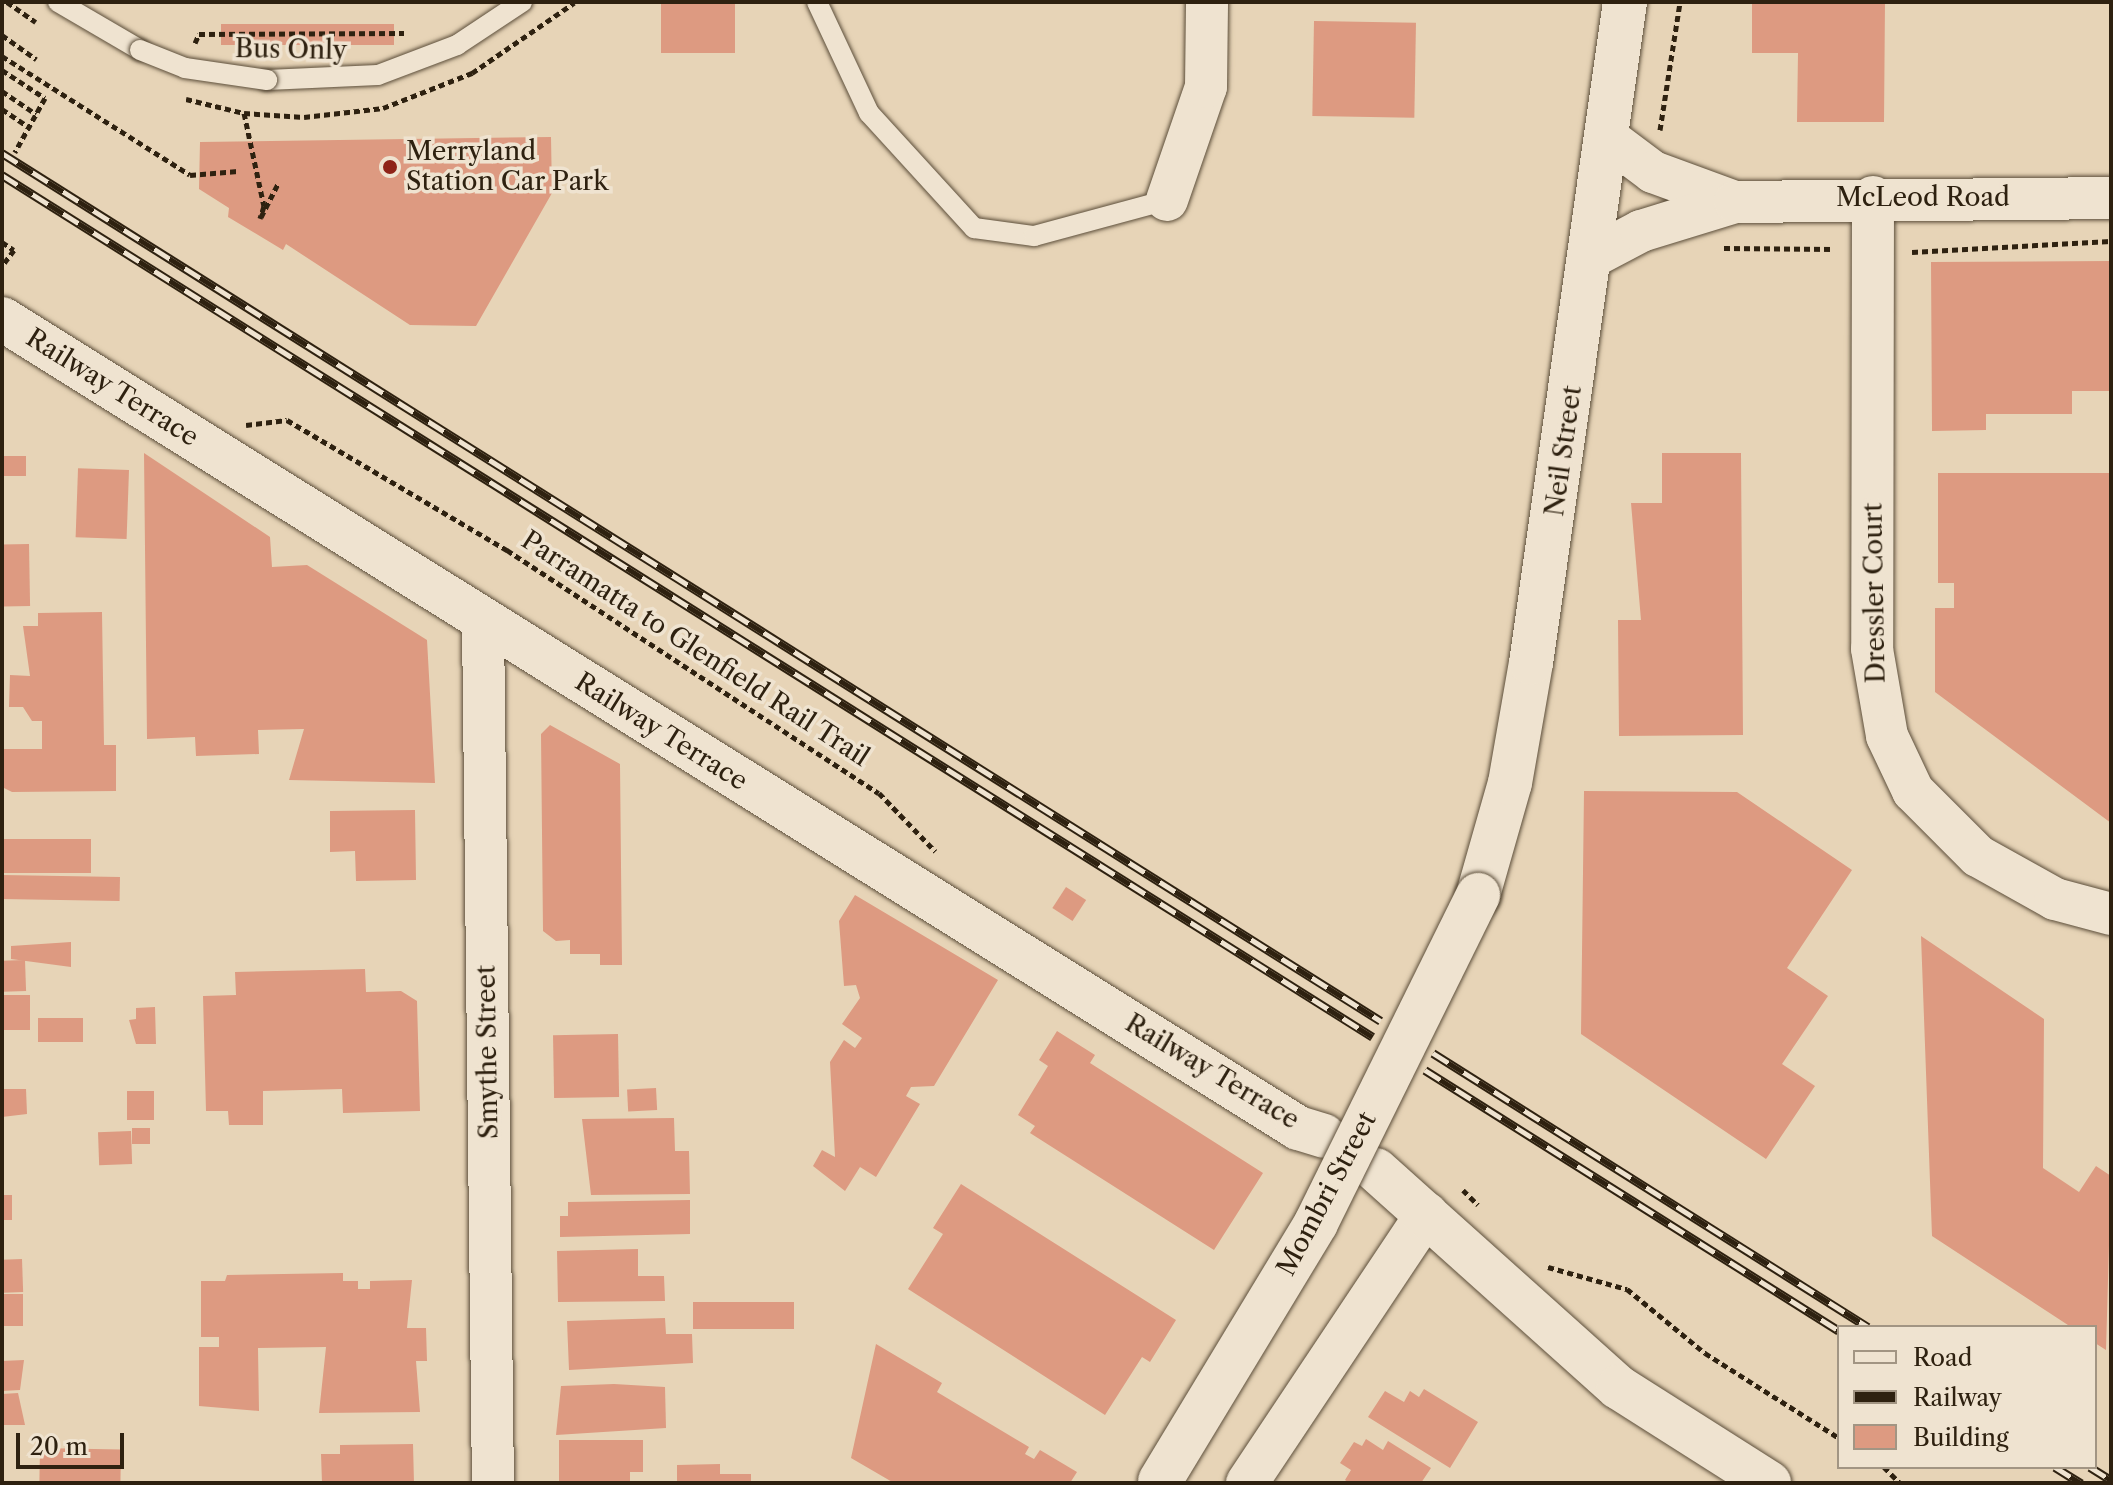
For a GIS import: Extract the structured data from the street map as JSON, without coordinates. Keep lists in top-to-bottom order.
{
  "streets": {
    "main road": ["Railway Terrace", "Neil Street", "Mombri Street"],
    "street": ["McLeod Road", "Dressler Court", "Smythe Street"],
    "lane": ["Bus Only"],
    "path": ["Parramatta to Glenfield Rail Trail"]
  },
  "crossings": [
    ["McLeod Road", "Neil Street"],
    ["McLeod Road", "Dressler Court"],
    ["Railway Terrace", "Smythe Street"],
    ["Neil Street", "Mombri Street"]
  ],
  "places": ["Merryland Station Car Park"],
  "legend": ["Road", "Railway", "Building"],
  "scale_bar": "20 m"
}
